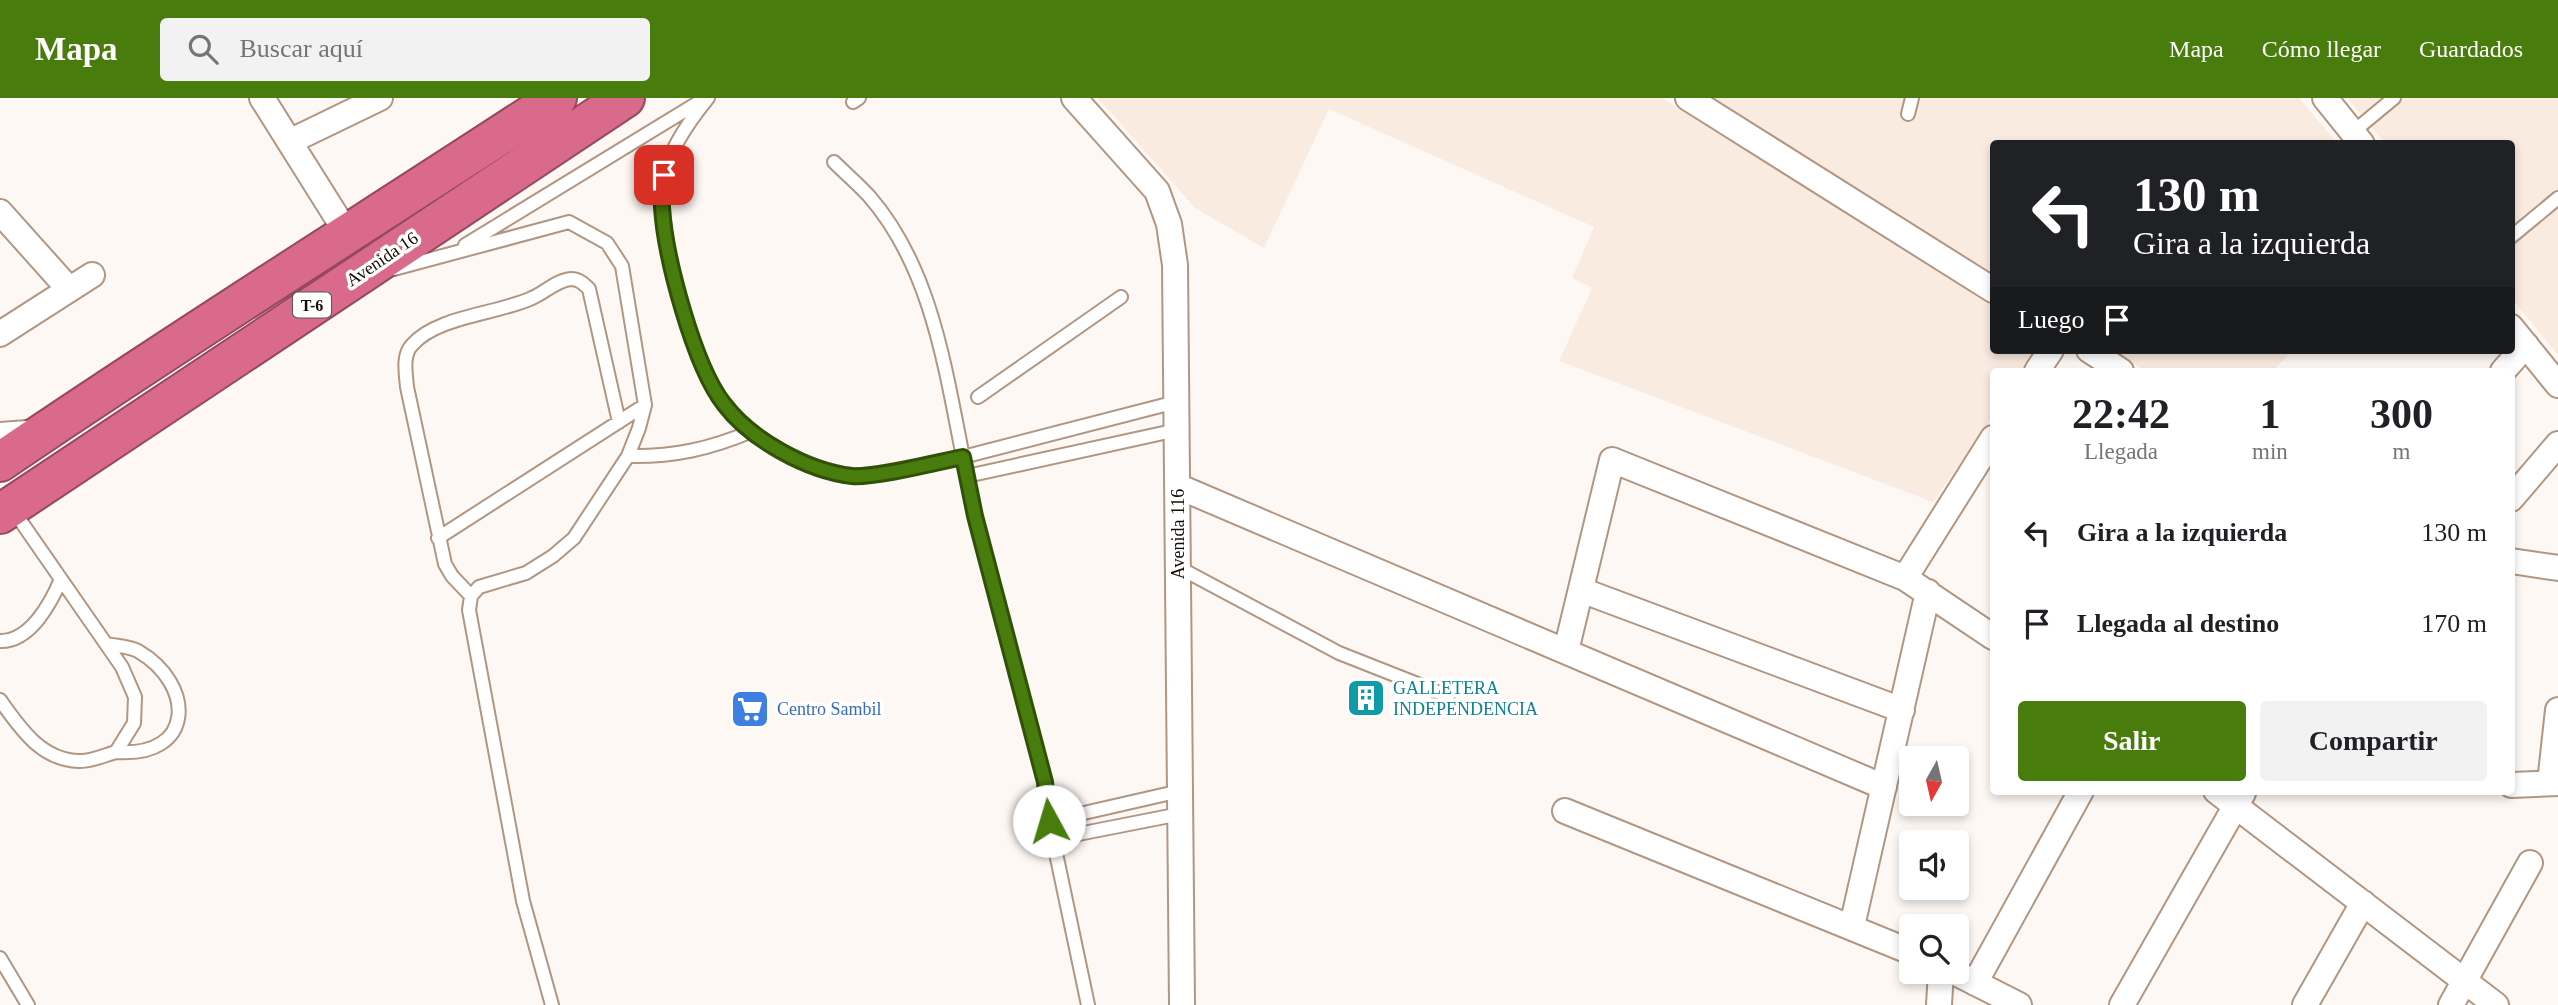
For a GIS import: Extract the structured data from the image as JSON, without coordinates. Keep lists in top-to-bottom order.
{
  "streets": {
    "highway": ["Avenida 16", "T-6"],
    "street": ["Avenida 116"]
  },
  "places": {
    "building": ["GALLETERA INDEPENDENCIA"],
    "supermarket": ["Centro Sambil"]
  },
  "north": "bottom",
  "page": {
    "header": "Mapa",
    "search": "Buscar aquí",
    "nav": ["Mapa", "Cómo llegar", "Guardados"],
    "turn": ["130 m", "Gira a la izquierda"],
    "then": "Luego",
    "eta": [
      "22:42",
      "Llegada",
      "1",
      "min",
      "300",
      "m"
    ],
    "list": [
      {
        "name": "Gira a la izquierda",
        "value": "130 m"
      },
      {
        "name": "Llegada al destino",
        "value": "170 m"
      }
    ],
    "buttons": ["Salir", "Compartir"]
  }
}
